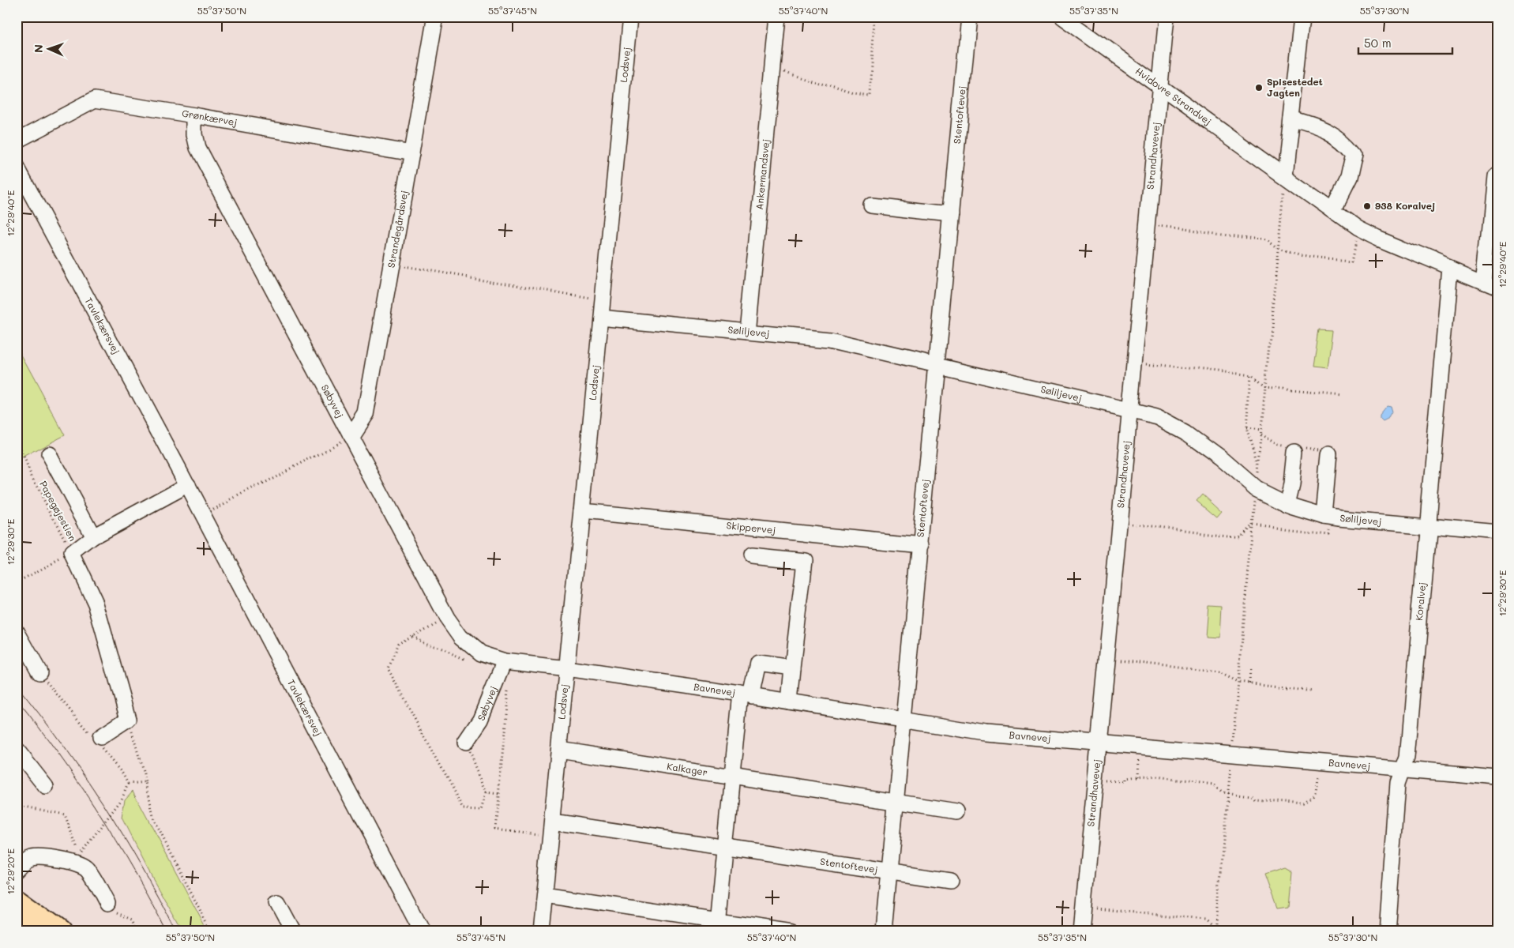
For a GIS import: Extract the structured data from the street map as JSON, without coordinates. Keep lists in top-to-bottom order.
{
  "streets": {
    "street": [
      "Lodsvej",
      "Hvidovre Strandvej",
      "Stentoftevej",
      "Grønkærvej",
      "Strandhavevej",
      "Ankermandsvej",
      "Strandegårdsvej",
      "Tavlekærsvej",
      "Søliljevej",
      "Søbyvej",
      "Skippervej",
      "Koralvej",
      "Bavnevej",
      "Kalkager"
    ],
    "path": ["Papegøjestien"]
  },
  "crossings": [
    ["Lodsvej", "Søliljevej"],
    ["Lodsvej", "Søbyvej"],
    ["Lodsvej", "Skippervej"],
    ["Lodsvej", "Bavnevej"],
    ["Lodsvej", "Kalkager"],
    ["Hvidovre Strandvej", "Strandhavevej"],
    ["Hvidovre Strandvej", "Koralvej"],
    ["Stentoftevej", "Søliljevej"],
    ["Stentoftevej", "Skippervej"],
    ["Stentoftevej", "Bavnevej"],
    ["Stentoftevej", "Kalkager"],
    ["Grønkærvej", "Strandegårdsvej"],
    ["Grønkærvej", "Søbyvej"],
    ["Strandhavevej", "Søliljevej"],
    ["Strandhavevej", "Bavnevej"],
    ["Ankermandsvej", "Søliljevej"],
    ["Strandegårdsvej", "Søbyvej"],
    ["Søliljevej", "Koralvej"],
    ["Søbyvej", "Bavnevej"],
    ["Koralvej", "Bavnevej"]
  ],
  "places": ["Spisestedet Jagten", "938 Koralvej"],
  "scale_bar": "50 m",
  "north": "left",
  "coordinates": [
    "55°37'50\"N",
    "55°37'45\"N",
    "55°37'40\"N",
    "55°37'35\"N",
    "55°37'30\"N",
    "12°29'40\"E",
    "12°29'30\"E",
    "12°29'20\"E"
  ]
}
